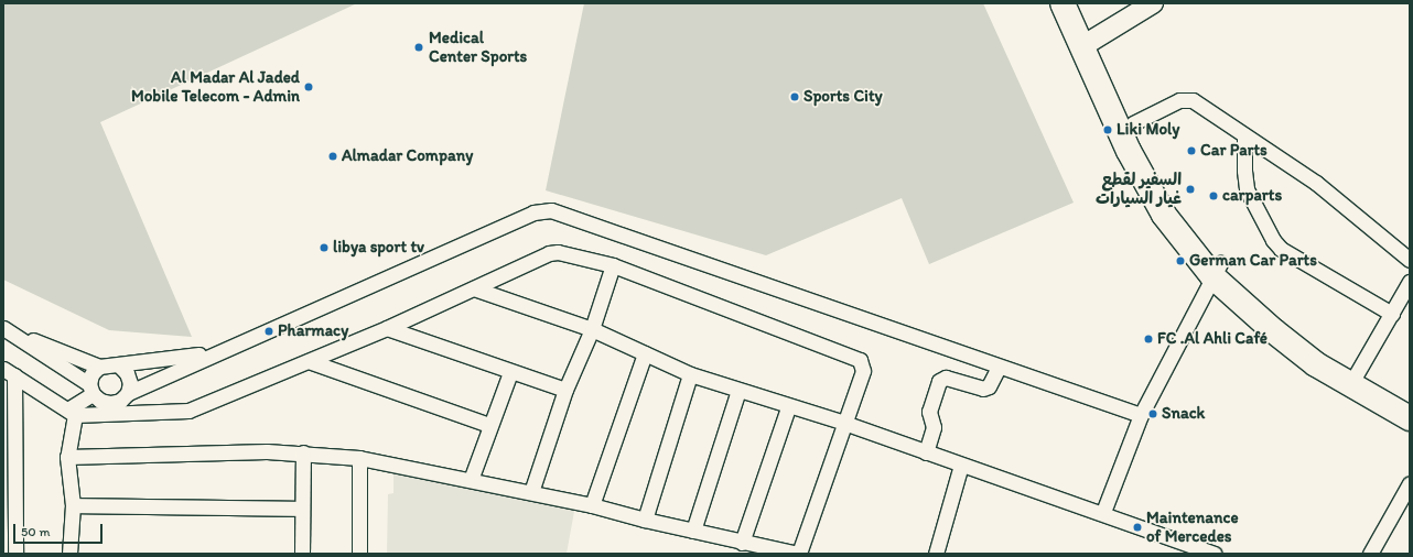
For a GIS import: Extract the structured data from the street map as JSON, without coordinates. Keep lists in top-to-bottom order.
{
  "places": [
    "Medical Center Sports",
    "Al Madar Al Jaded Mobile Telecom - Admin",
    "Sports City",
    "Liki Moly",
    "Car Parts",
    "Almadar Company",
    "السفير لقطع غيار السيارات",
    "carparts",
    "libya sport tv",
    "German Car Parts",
    "Pharmacy",
    "FC .Al Ahli Café",
    "Snack",
    "Maintenance of Mercedes"
  ],
  "scale_bar": "50 m"
}
